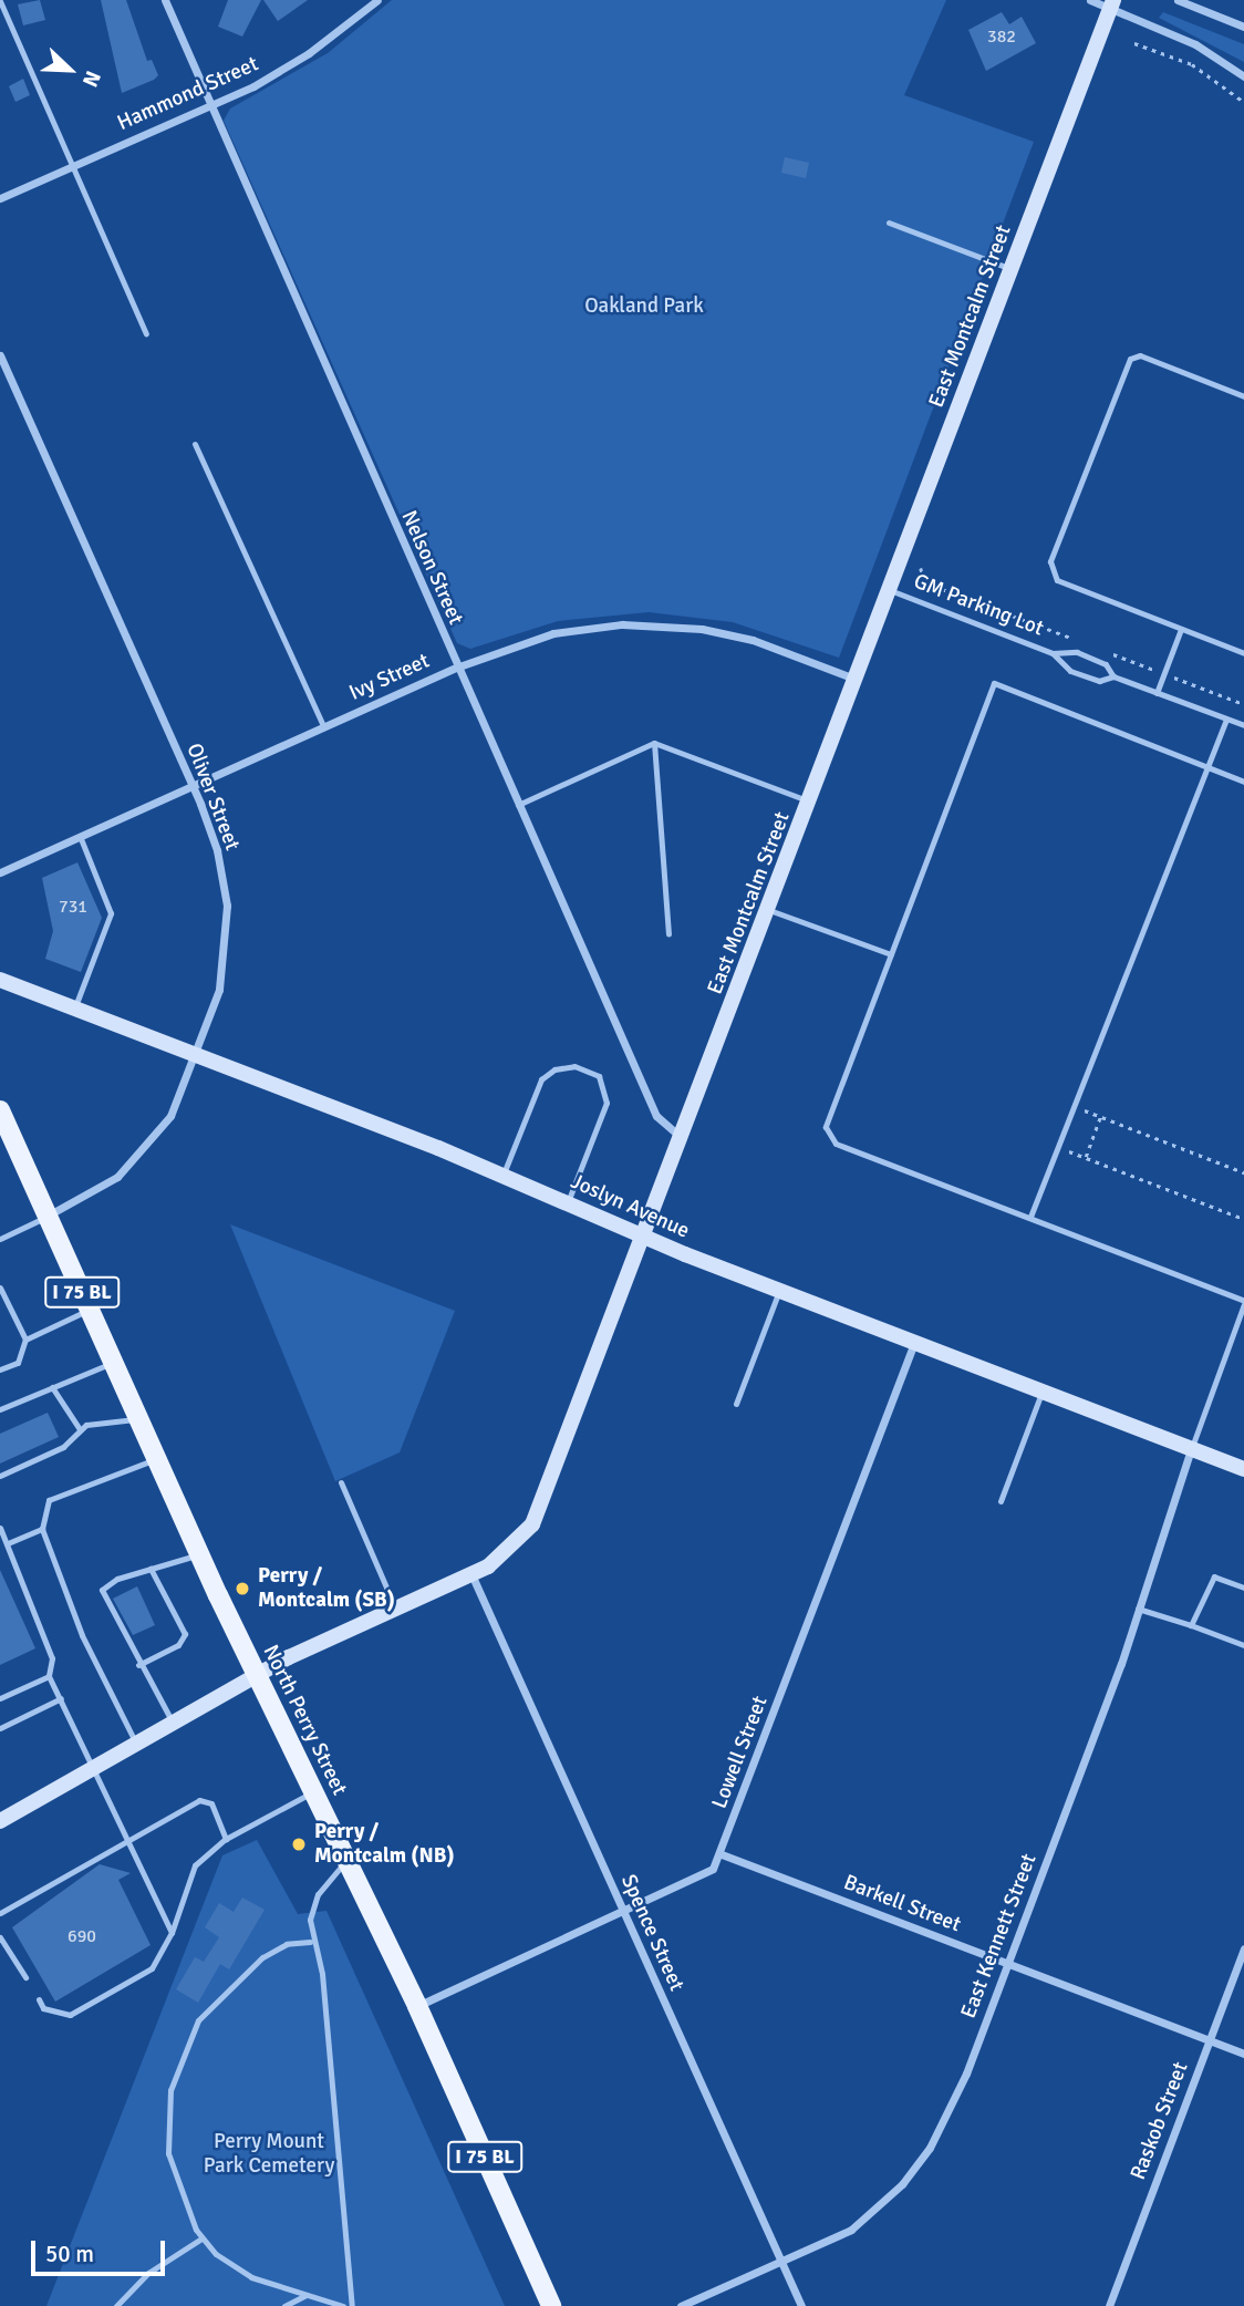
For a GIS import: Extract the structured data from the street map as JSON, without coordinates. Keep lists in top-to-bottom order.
{
  "streets": {
    "main road": [
      "East Montcalm Street",
      "Joslyn Avenue",
      "I 75 BL",
      "North Perry Street"
    ],
    "street": [
      "Hammond Street",
      "Nelson Street",
      "Ivy Street",
      "Oliver Street",
      "Lowell Street",
      "Barkell Street",
      "Spence Street",
      "East Kennett Street",
      "Raskob Street"
    ],
    "lane": ["GM Parking Lot"]
  },
  "crossings": [
    ["Hammond Street", "Nelson Street"],
    ["East Montcalm Street", "Nelson Street"],
    ["East Montcalm Street", "GM Parking Lot"],
    ["East Montcalm Street", "Ivy Street"],
    ["East Montcalm Street", "Joslyn Avenue"],
    ["East Montcalm Street", "North Perry Street"],
    ["East Montcalm Street", "Spence Street"],
    ["Nelson Street", "Ivy Street"],
    ["Ivy Street", "Oliver Street"],
    ["Oliver Street", "Joslyn Avenue"],
    ["Oliver Street", "North Perry Street"],
    ["Joslyn Avenue", "Lowell Street"],
    ["Joslyn Avenue", "East Kennett Street"],
    ["North Perry Street", "Lowell Street"],
    ["Lowell Street", "Barkell Street"],
    ["Lowell Street", "Spence Street"],
    ["Barkell Street", "East Kennett Street"],
    ["Barkell Street", "Raskob Street"],
    ["Spence Street", "East Kennett Street"]
  ],
  "parks": ["Oakland Park", "Perry Mount Park Cemetery"],
  "places": ["Perry / Montcalm (SB)", "Perry / Montcalm (NB)"],
  "house_numbers": ["382", "731", "690"],
  "scale_bar": "50 m",
  "north": "bottom right"
}
